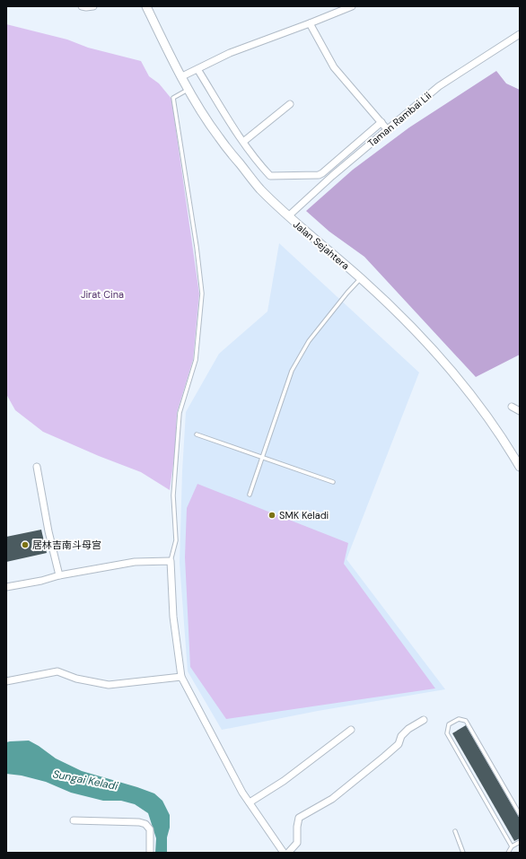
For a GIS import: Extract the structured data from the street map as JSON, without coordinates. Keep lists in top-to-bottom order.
{
  "streets": {
    "street": ["Taman Rambai Lii", "Jalan Sejahtera"]
  },
  "crossings": [
    ["Taman Rambai Lii", "Jalan Sejahtera"]
  ],
  "water": ["Sungai Keladi"],
  "parks": ["Jirat Cina"],
  "places": ["SMK Keladi", "居林吉南斗母宫"]
}
